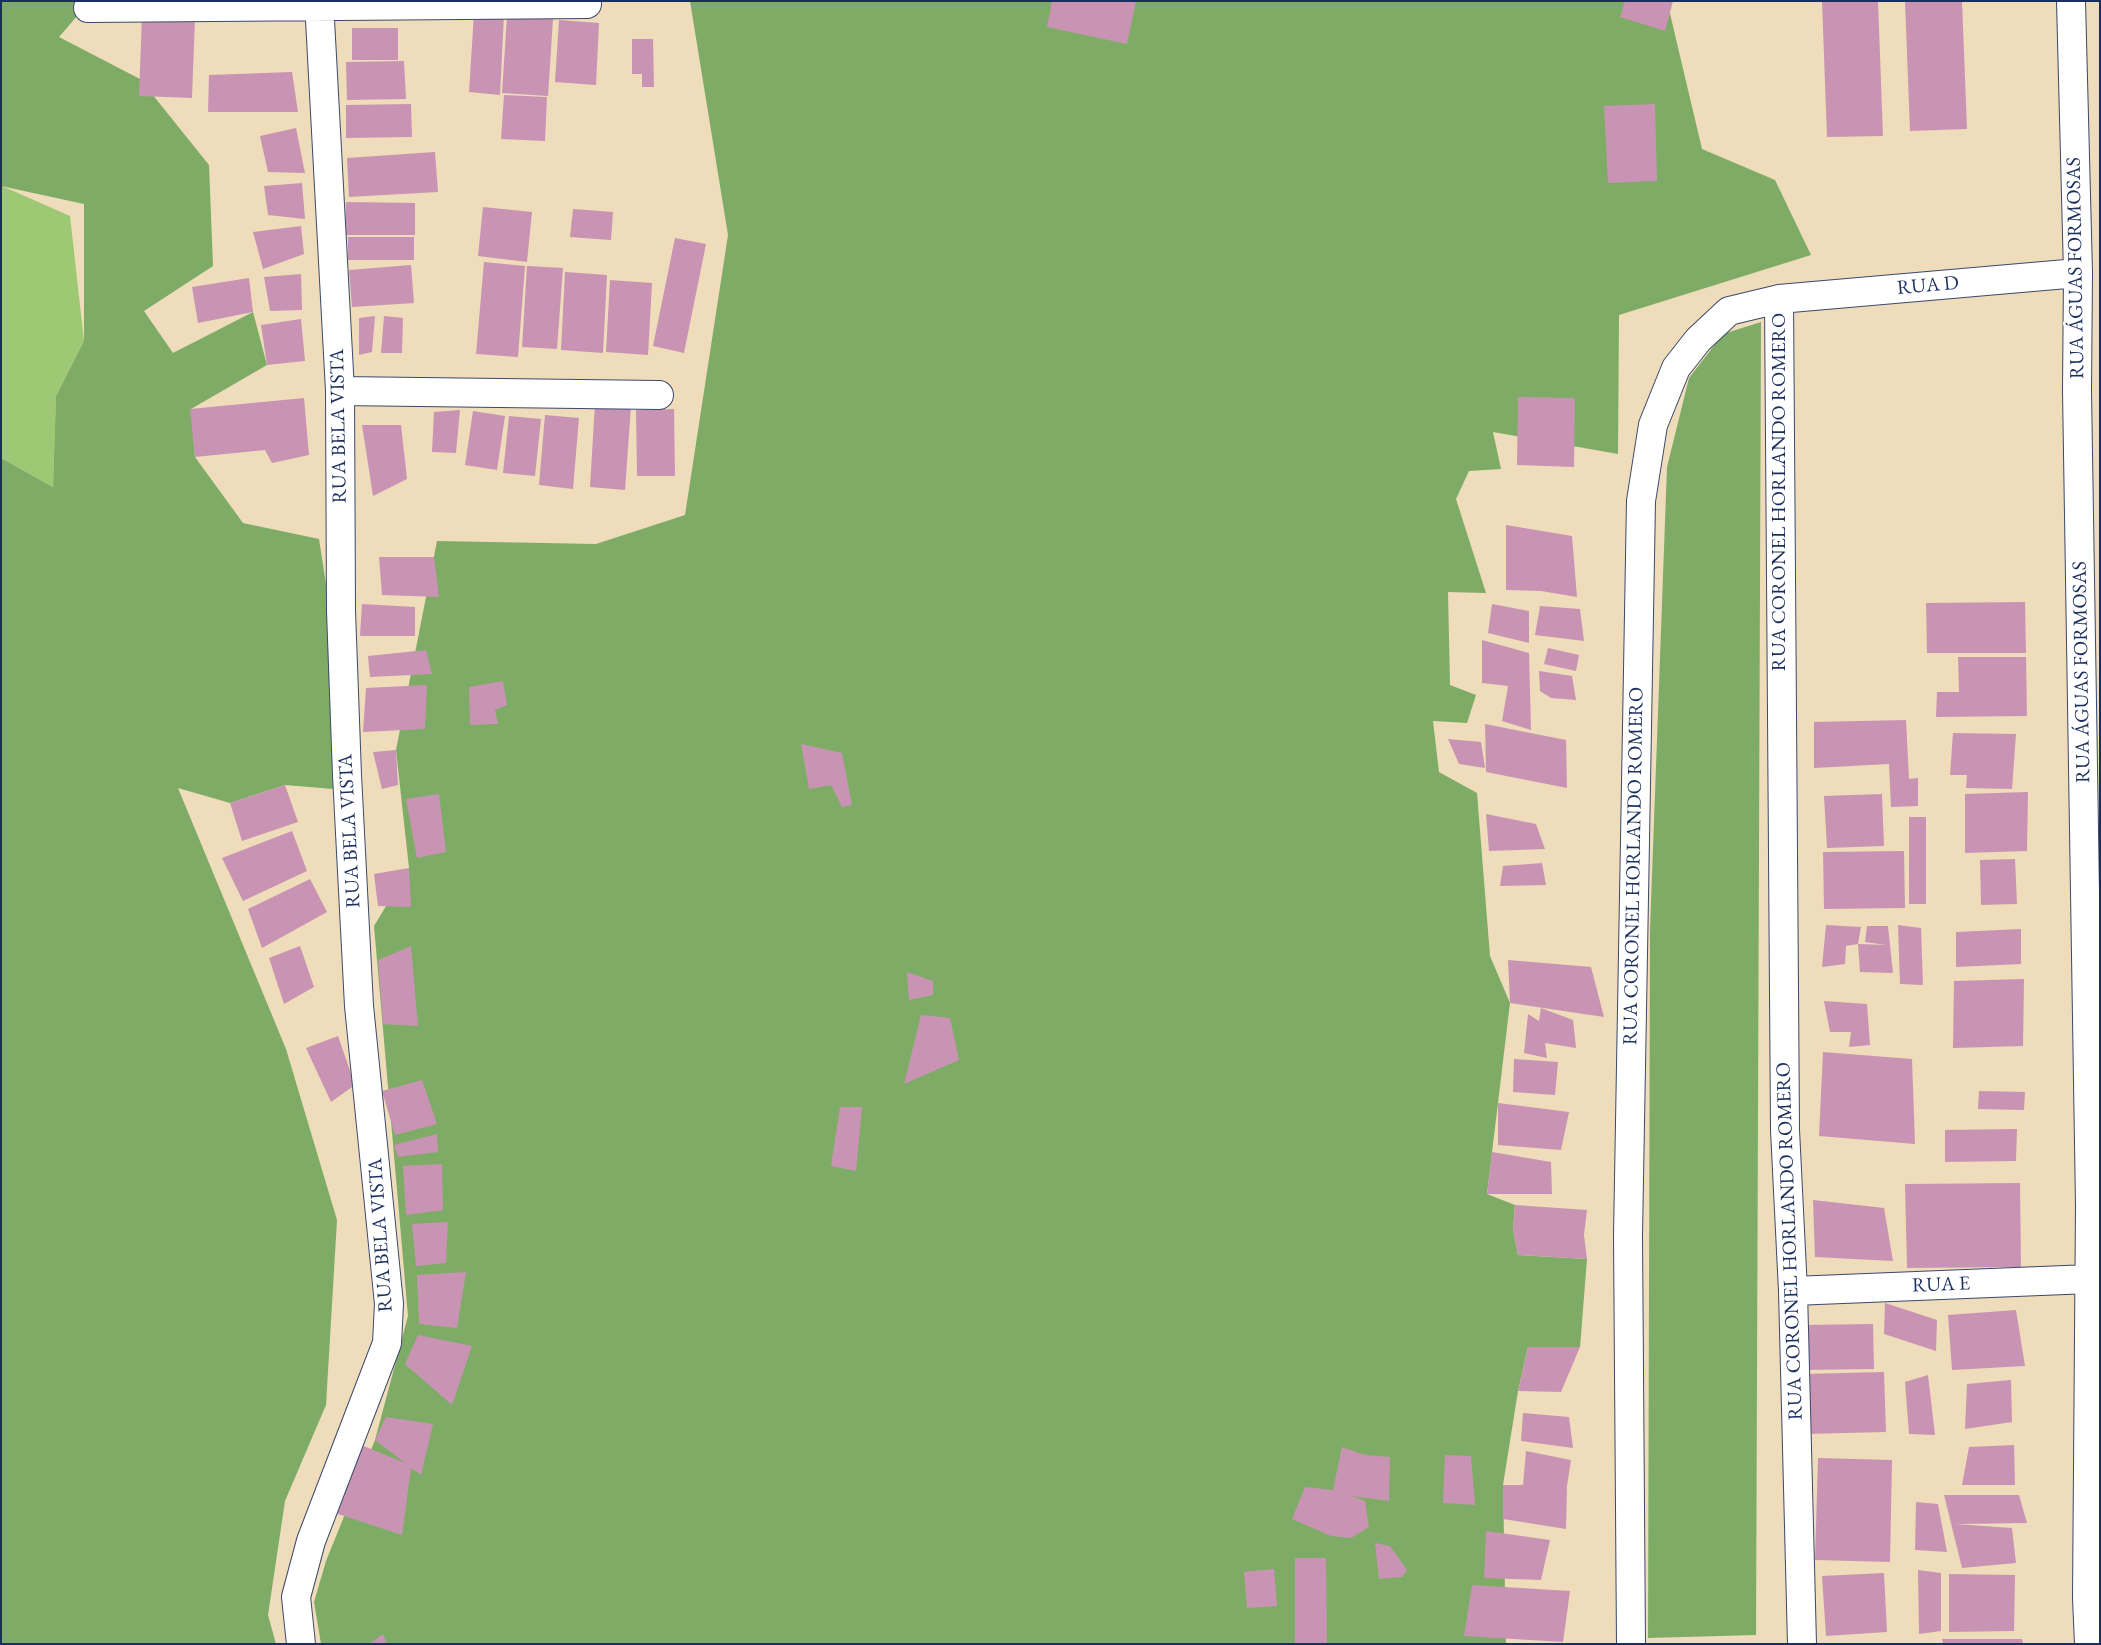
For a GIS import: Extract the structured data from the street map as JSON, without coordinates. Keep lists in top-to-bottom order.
{
  "streets": {
    "street": [
      "RUA ÁGUAS FORMOSAS",
      "RUA D",
      "RUA BELA VISTA",
      "RUA CORONEL HORLANDO ROMERO",
      "RUA E"
    ]
  },
  "crossings": [
    ["RUA ÁGUAS FORMOSAS", "RUA D"],
    ["RUA ÁGUAS FORMOSAS", "RUA E"],
    ["RUA D", "RUA CORONEL HORLANDO ROMERO"],
    ["RUA CORONEL HORLANDO ROMERO", "RUA E"]
  ]
}
